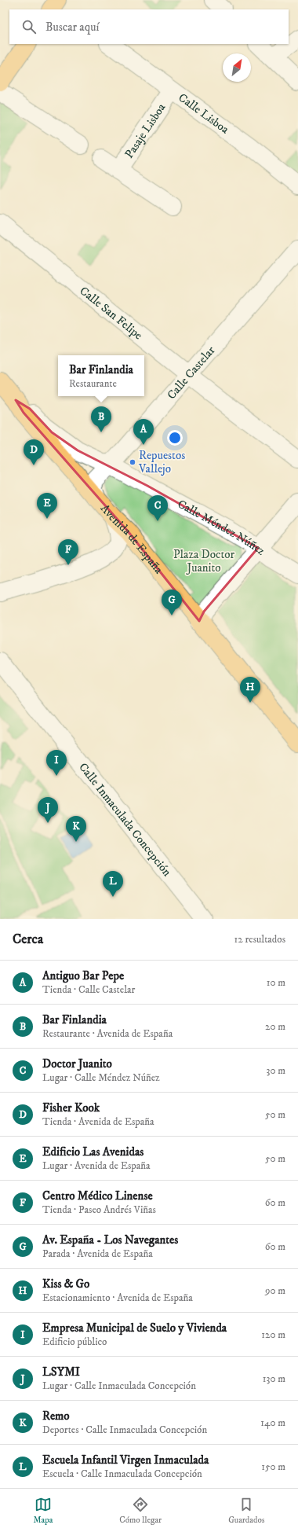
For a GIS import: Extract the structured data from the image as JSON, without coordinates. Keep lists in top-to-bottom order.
{
  "streets": {
    "main road": ["Avenida de España"],
    "street": [
      "Calle Lisboa",
      "Pasaje Lisboa",
      "Calle San Felipe",
      "Calle Castelar",
      "Calle Méndez Núñez",
      "Calle Inmaculada Concepción"
    ]
  },
  "crossings": [
    ["Calle Lisboa", "Pasaje Lisboa"],
    ["Calle San Felipe", "Calle Castelar"],
    ["Calle Castelar", "Calle Méndez Núñez"],
    ["Calle Castelar", "Avenida de España"],
    ["Calle Méndez Núñez", "Avenida de España"]
  ],
  "parks": ["Plaza Doctor Juanito"],
  "places": ["Repuestos Vallejo"],
  "north": "top right",
  "page": {
    "search": "Buscar aquí",
    "popup": ["Bar Finlandia", "Restaurante"],
    "pins": [
      "B",
      "A",
      "D",
      "E",
      "C",
      "F",
      "G",
      "H",
      "I",
      "J",
      "K",
      "L"
    ],
    "heading": ["Cerca", "12 resultados"],
    "list": [
      {
        "mark": "A",
        "name": "Antiguo Bar Pepe",
        "note": "Tienda · Calle Castelar",
        "value": "10 m"
      },
      {
        "mark": "B",
        "name": "Bar Finlandia",
        "note": "Restaurante · Avenida de España",
        "value": "20 m"
      },
      {
        "mark": "C",
        "name": "Doctor Juanito",
        "note": "Lugar · Calle Méndez Núñez",
        "value": "30 m"
      },
      {
        "mark": "D",
        "name": "Fisher Kook",
        "note": "Tienda · Avenida de España",
        "value": "50 m"
      },
      {
        "mark": "E",
        "name": "Edificio Las Avenidas",
        "note": "Lugar · Avenida de España",
        "value": "50 m"
      },
      {
        "mark": "F",
        "name": "Centro Médico Linense",
        "note": "Tienda · Paseo Andrés Viñas",
        "value": "60 m"
      },
      {
        "mark": "G",
        "name": "Av. España - Los Navegantes",
        "note": "Parada · Avenida de España",
        "value": "60 m"
      },
      {
        "mark": "H",
        "name": "Kiss & Go",
        "note": "Estacionamiento · Avenida de España",
        "value": "90 m"
      },
      {
        "mark": "I",
        "name": "Empresa Municipal de Suelo y Vivienda",
        "note": "Edificio público",
        "value": "120 m"
      },
      {
        "mark": "J",
        "name": "LSYMI",
        "note": "Lugar · Calle Inmaculada Concepción",
        "value": "130 m"
      },
      {
        "mark": "K",
        "name": "Remo",
        "note": "Deportes · Calle Inmaculada Concepción",
        "value": "140 m"
      },
      {
        "mark": "L",
        "name": "Escuela Infantil Virgen Inmaculada",
        "note": "Escuela · Calle Inmaculada Concepción",
        "value": "150 m"
      }
    ],
    "nav": ["Mapa", "Cómo llegar", "Guardados"]
  }
}
